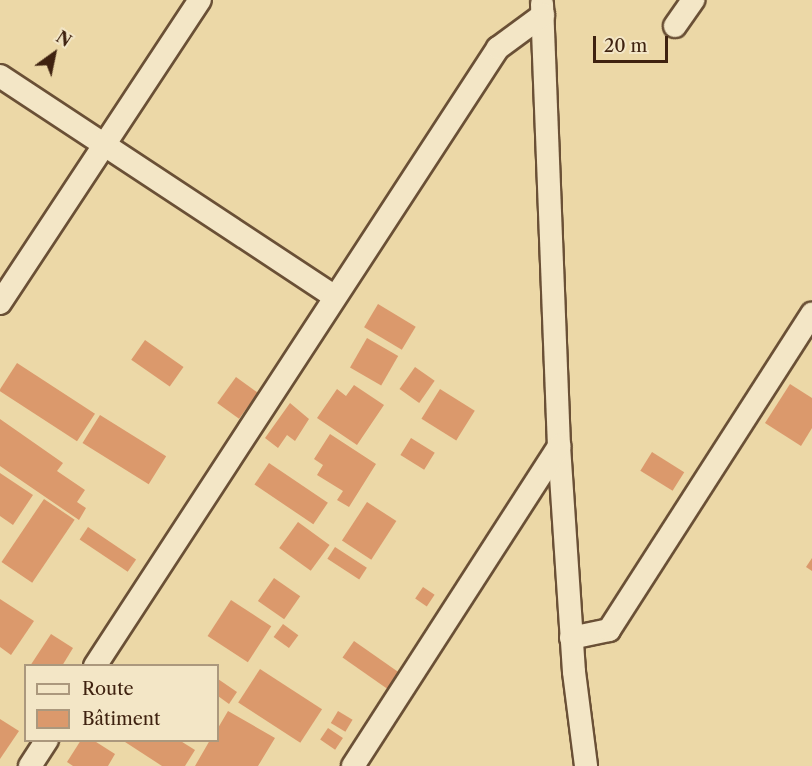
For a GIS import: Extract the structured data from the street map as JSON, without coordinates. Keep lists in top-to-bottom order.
{
  "legend": ["Route", "Bâtiment"],
  "scale_bar": "20 m",
  "north": "top right"
}
